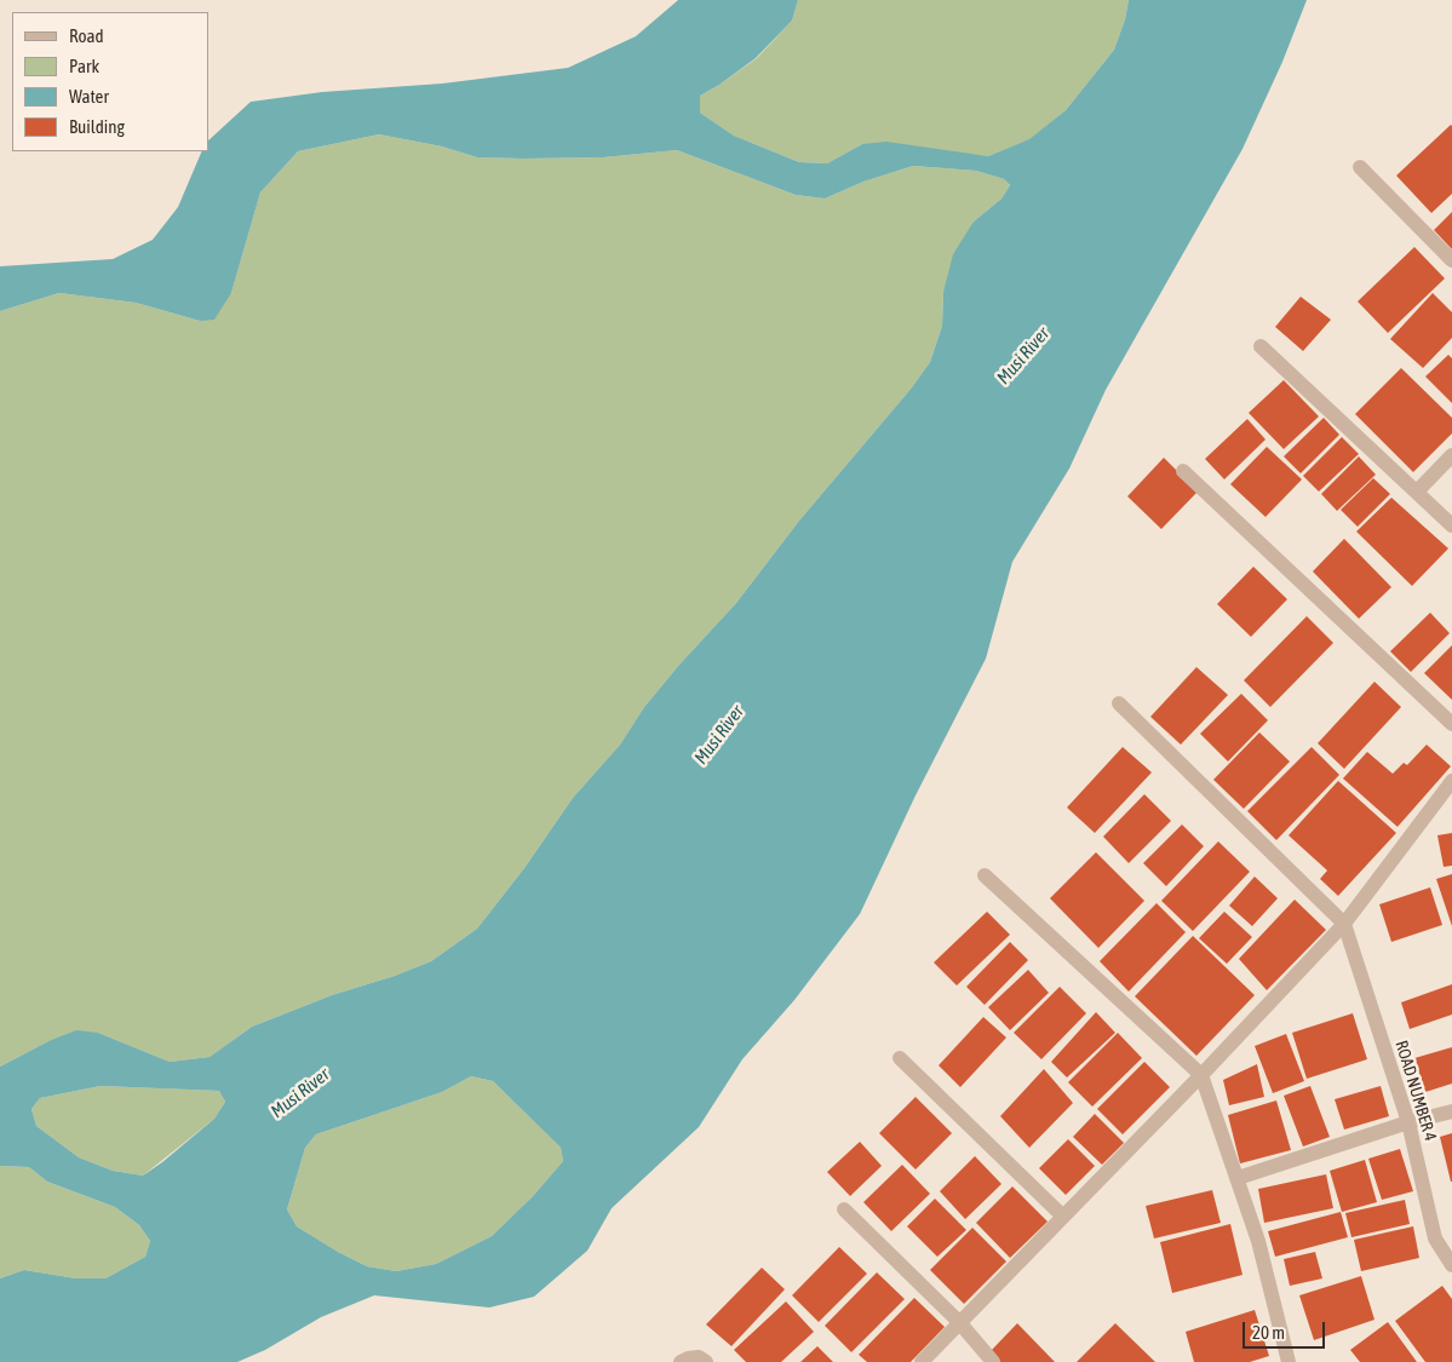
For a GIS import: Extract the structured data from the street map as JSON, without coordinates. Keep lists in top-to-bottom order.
{
  "streets": {
    "street": ["ROAD NUMBER 4"]
  },
  "water": ["Musi River"],
  "legend": [
    "Road",
    "Park",
    "Water",
    "Building"
  ],
  "scale_bar": "20 m"
}
